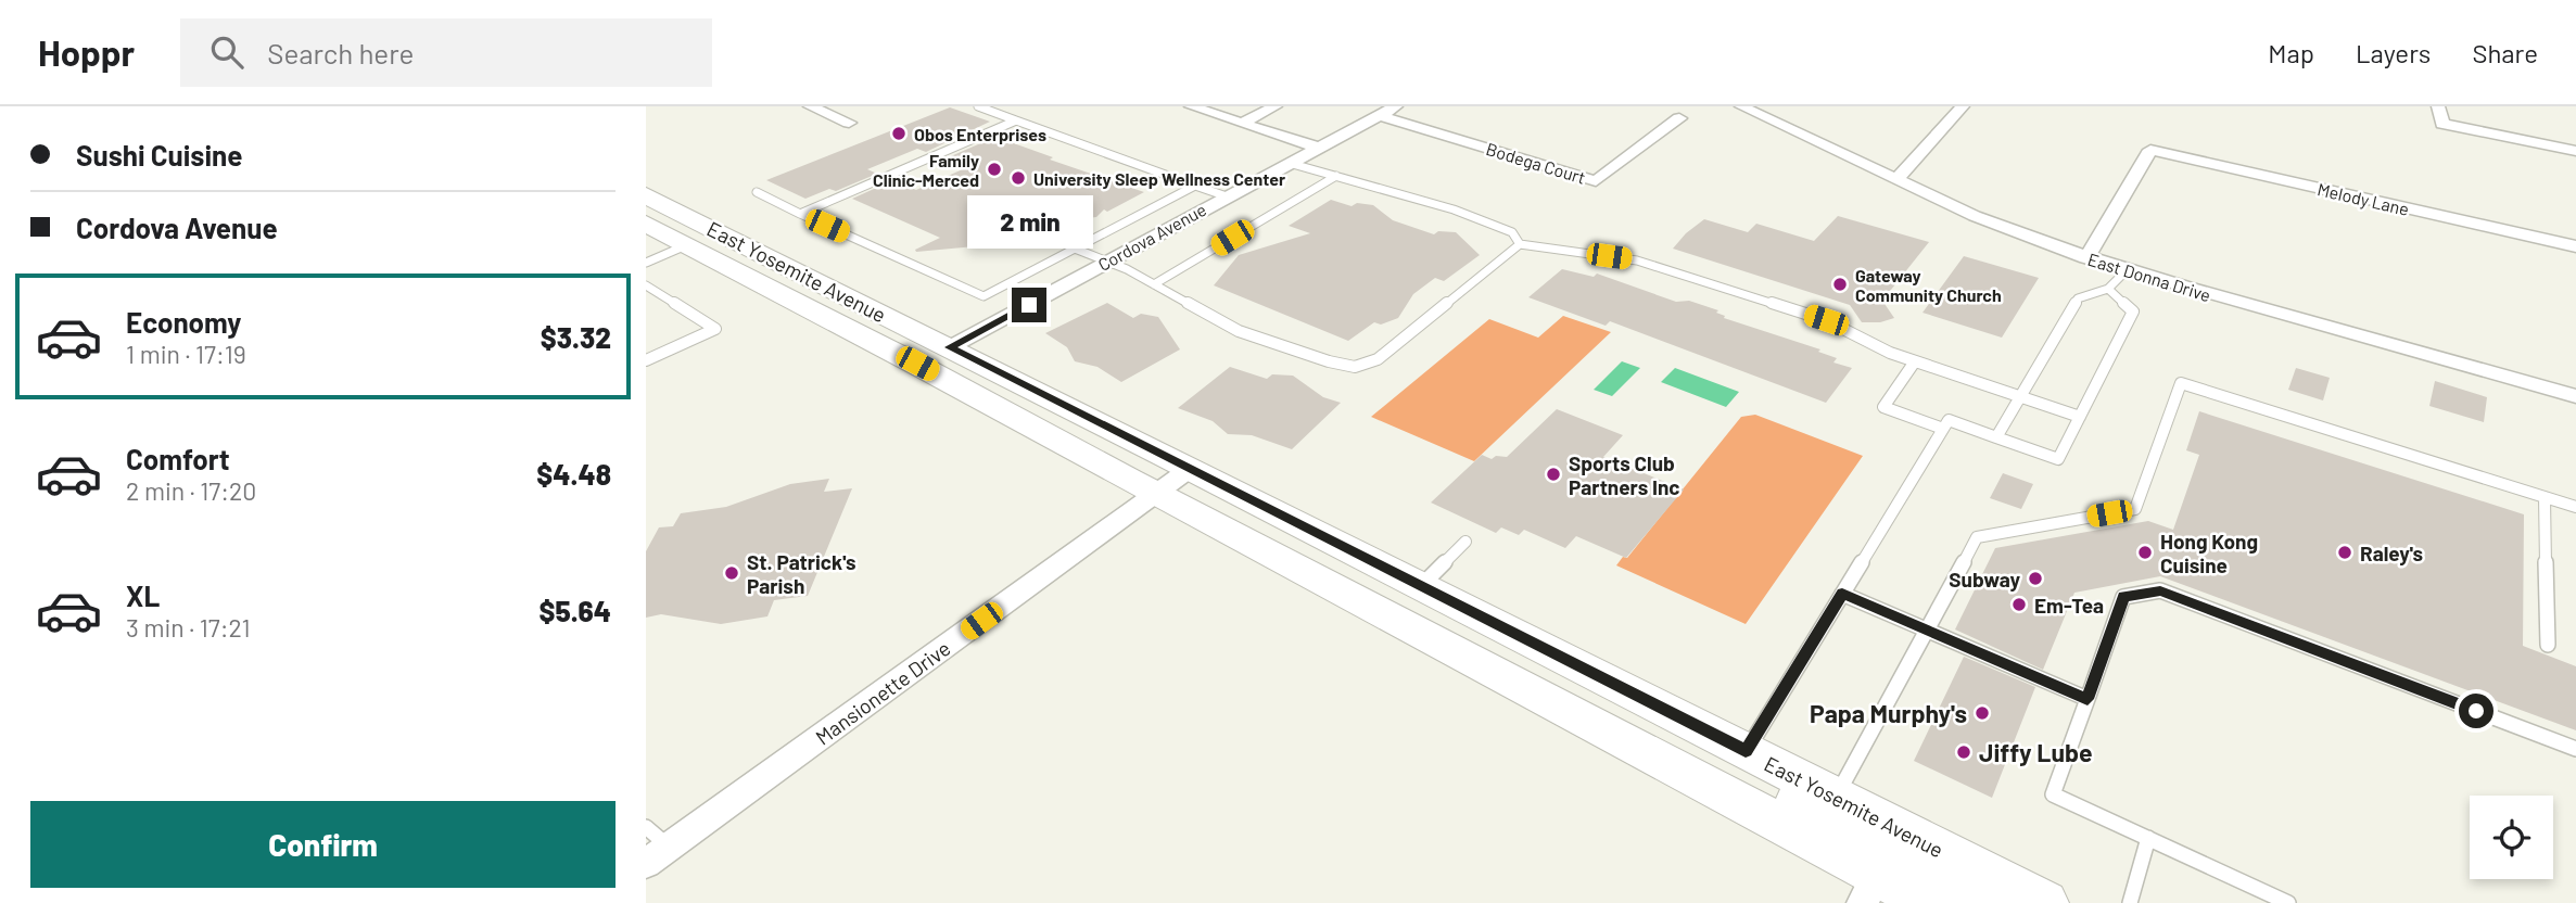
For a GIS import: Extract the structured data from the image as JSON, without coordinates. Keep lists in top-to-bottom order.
{
  "streets": {
    "main road": ["East Yosemite Avenue"],
    "street": [
      "Bodega Court",
      "Melody Lane",
      "Cordova Avenue",
      "East Donna Drive",
      "Mansionette Drive"
    ]
  },
  "crossings": [
    ["Bodega Court", "Cordova Avenue"],
    ["Melody Lane", "East Donna Drive"],
    ["Cordova Avenue", "East Yosemite Avenue"],
    ["East Yosemite Avenue", "Mansionette Drive"]
  ],
  "places": [
    "Obos Enterprises",
    "Family Clinic-Merced",
    "University Sleep Wellness Center",
    "Gateway Community Church",
    "Sports Club Partners Inc",
    "Hong Kong Cuisine",
    "Raley's",
    "St. Patrick's Parish",
    "Subway",
    "Em-Tea",
    "Papa Murphy's",
    "Jiffy Lube"
  ],
  "page": {
    "header": "Hoppr",
    "search": "Search here",
    "nav": ["Map", "Layers", "Share"],
    "banner": ["Sushi Cuisine", "Cordova Avenue"],
    "bubble": "2 min",
    "list": [
      {
        "name": "Economy",
        "note": "1 min · 17:19",
        "value": "$3.32"
      },
      {
        "name": "Comfort",
        "note": "2 min · 17:20",
        "value": "$4.48"
      },
      {
        "name": "XL",
        "note": "3 min · 17:21",
        "value": "$5.64"
      }
    ],
    "buttons": "Confirm"
  }
}
